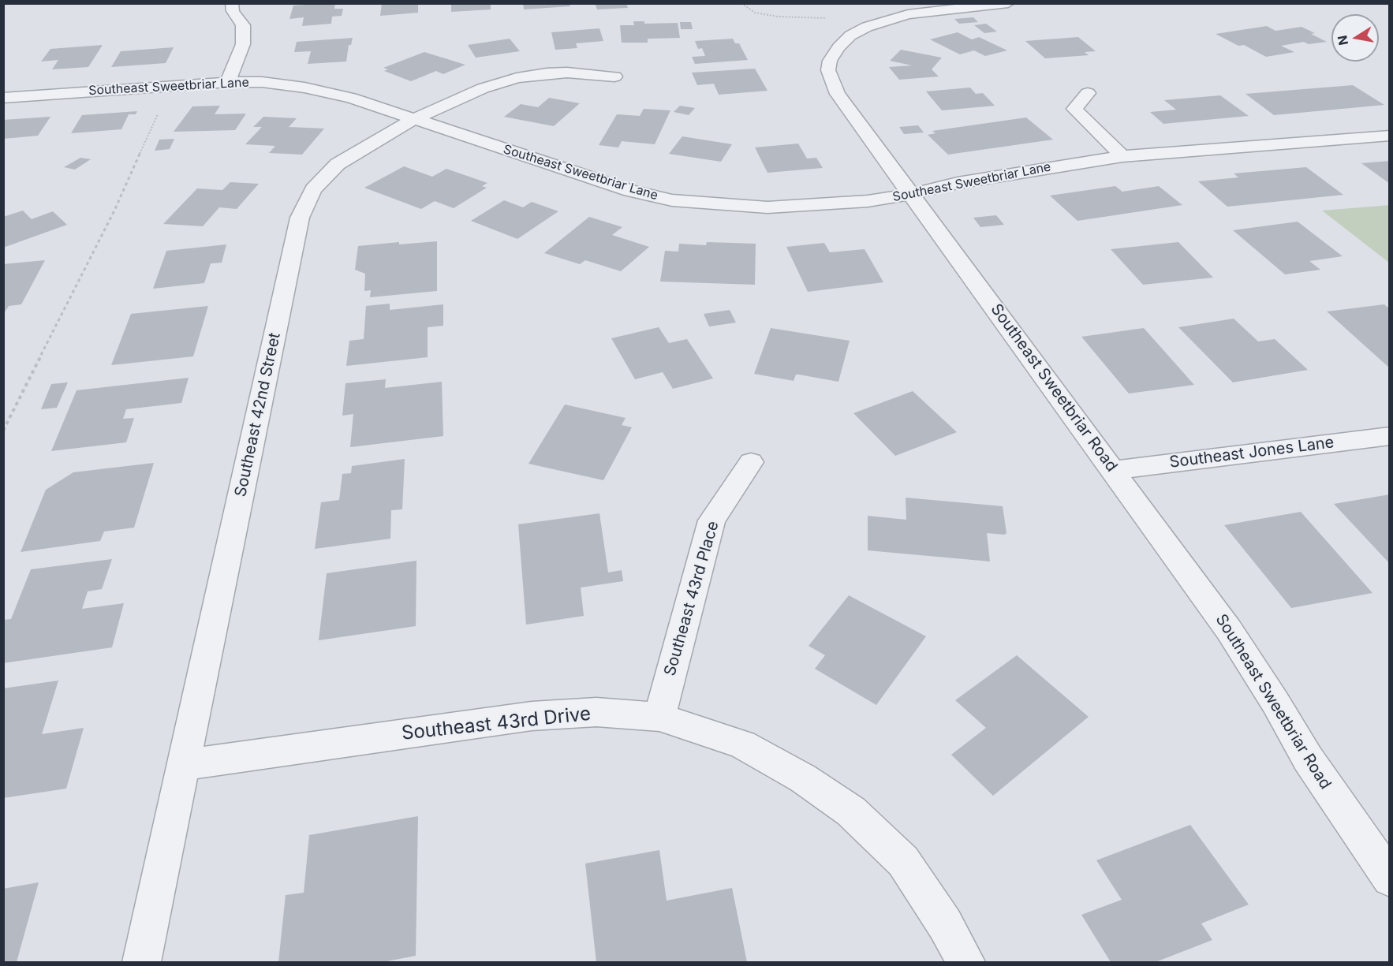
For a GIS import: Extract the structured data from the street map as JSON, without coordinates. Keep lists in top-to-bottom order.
{
  "streets": {
    "street": [
      "Southeast Sweetbriar Lane",
      "Southeast Sweetbriar Road",
      "Southeast 42nd Street",
      "Southeast Jones Lane",
      "Southeast 43rd Place",
      "Southeast 43rd Drive"
    ]
  },
  "crossings": [
    ["Southeast Sweetbriar Lane", "Southeast Sweetbriar Road"],
    ["Southeast Sweetbriar Lane", "Southeast 42nd Street"],
    ["Southeast Sweetbriar Road", "Southeast Jones Lane"],
    ["Southeast 42nd Street", "Southeast 43rd Drive"],
    ["Southeast 43rd Place", "Southeast 43rd Drive"]
  ],
  "north": "left"
}
